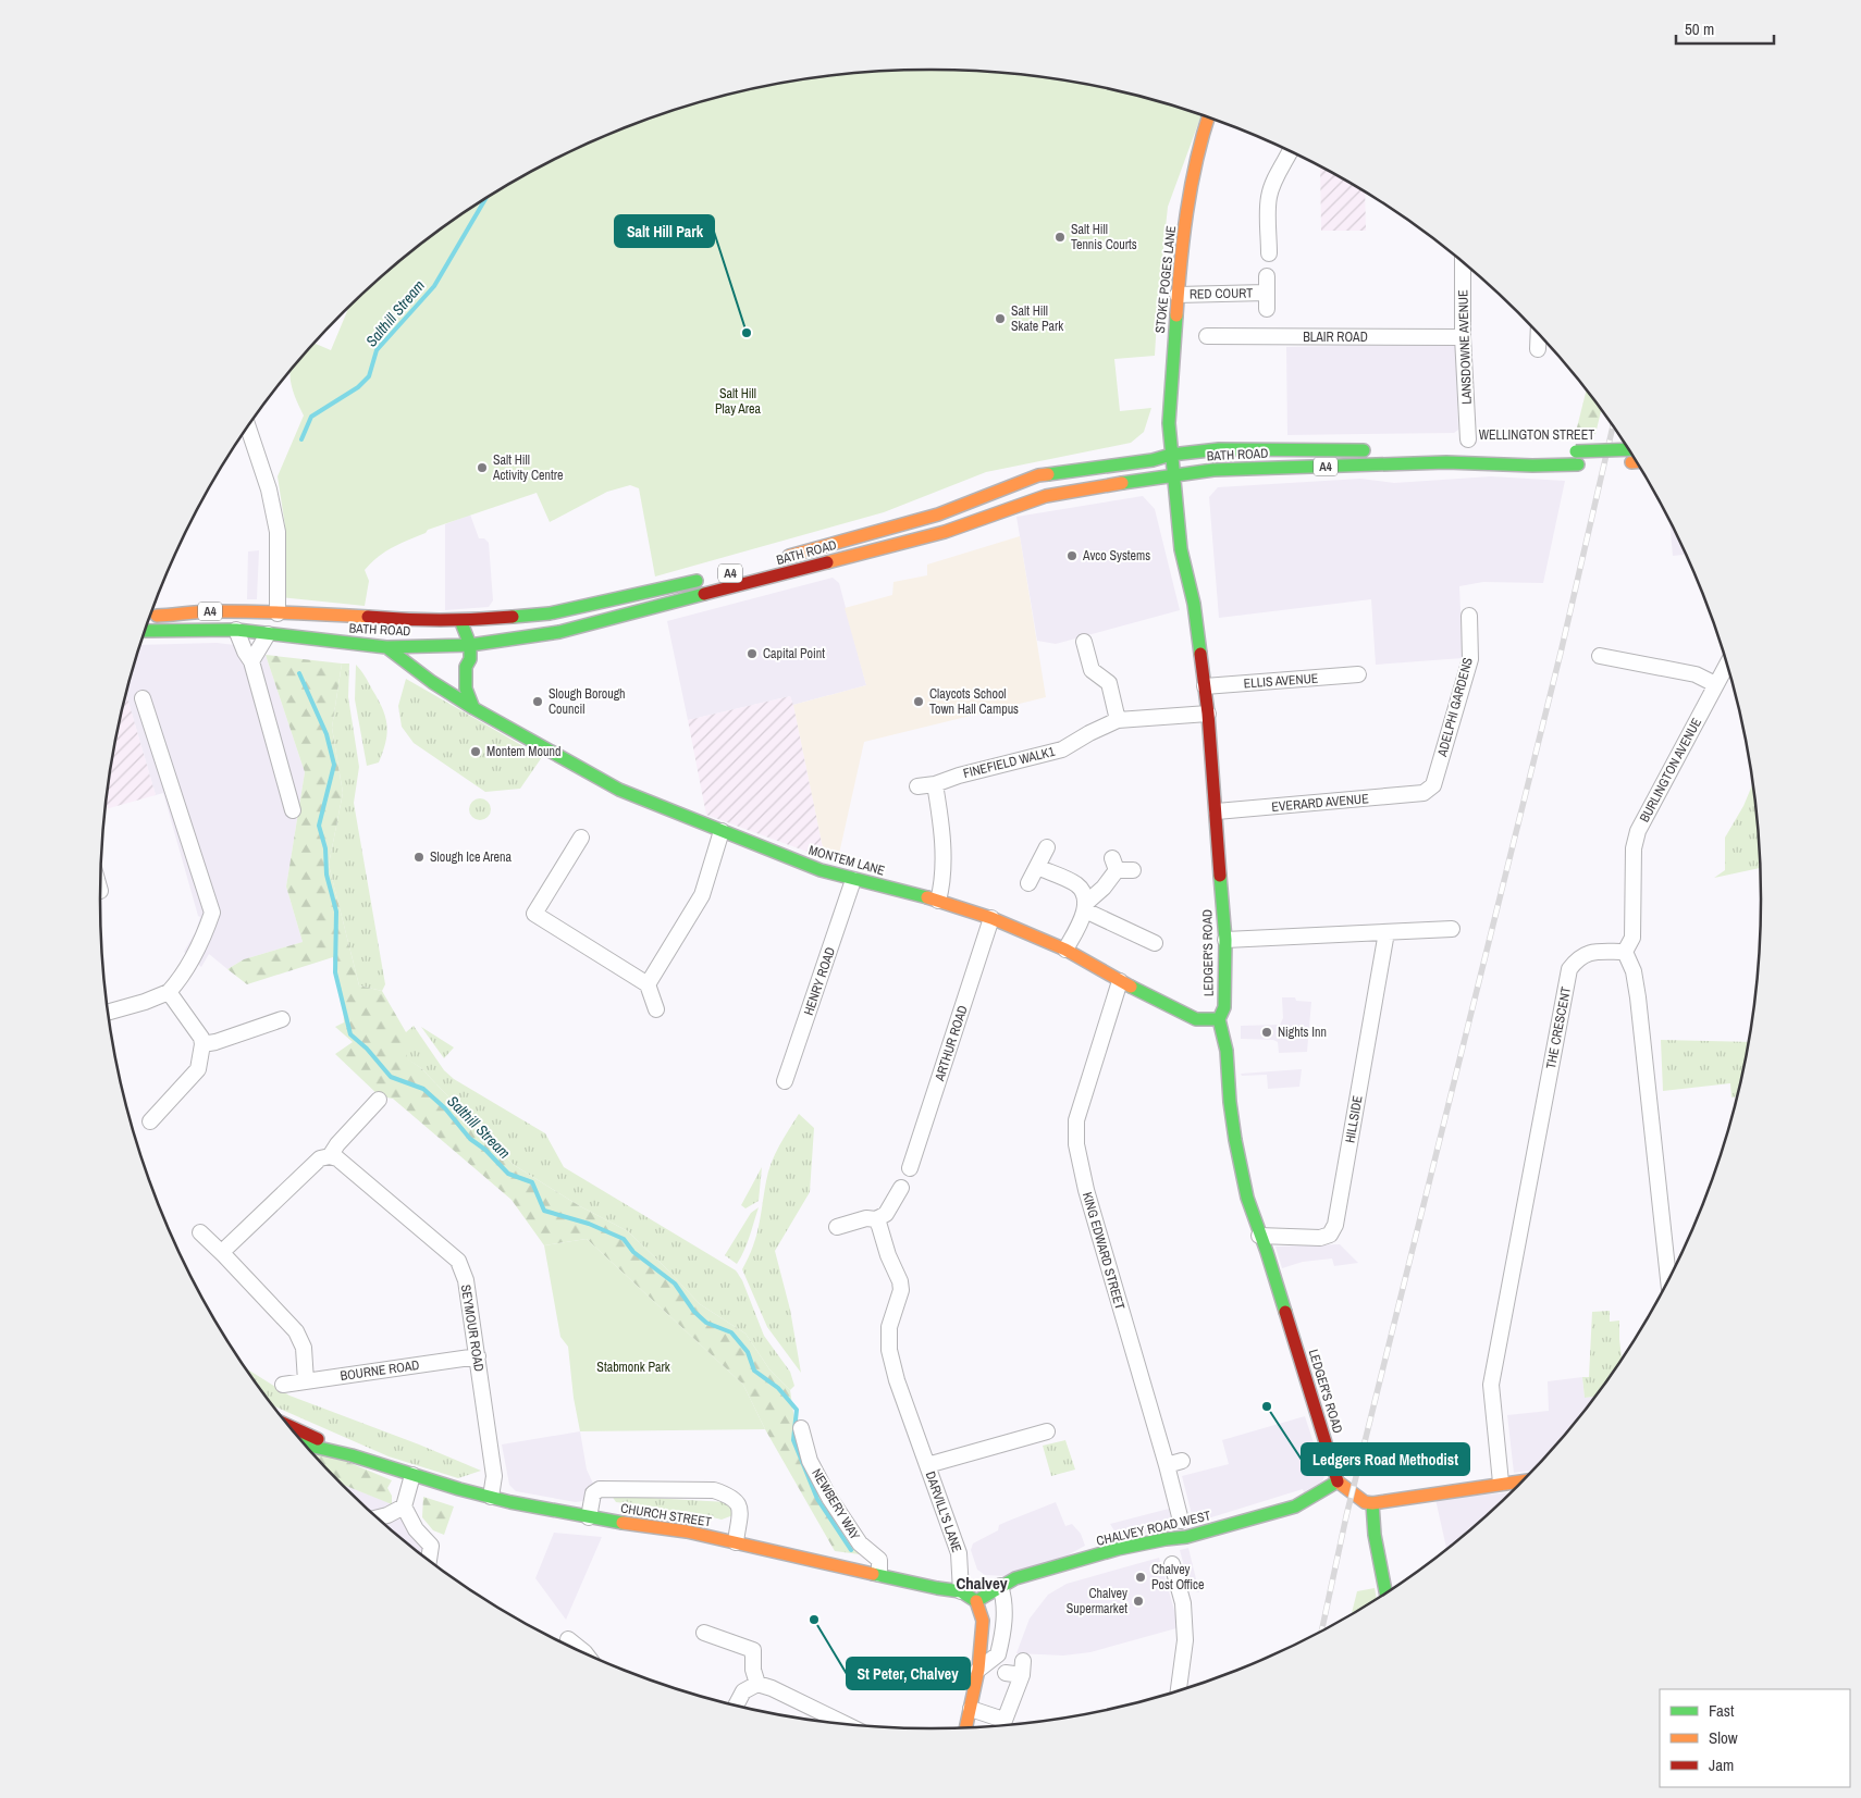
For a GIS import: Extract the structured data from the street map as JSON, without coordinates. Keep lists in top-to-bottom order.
{
  "streets": {
    "main road": [
      "STOKE POGES LANE",
      "WELLINGTON STREET",
      "BATH ROAD",
      "A4",
      "MONTEM LANE",
      "LEDGER'S ROAD",
      "CHURCH STREET",
      "CHALVEY ROAD WEST"
    ],
    "street": [
      "RED COURT",
      "BLAIR ROAD",
      "LANSDOWNE AVENUE",
      "ELLIS AVENUE",
      "ADELPHI GARDENS",
      "FINEFIELD WALK1",
      "BURLINGTON AVENUE",
      "EVERARD AVENUE",
      "HENRY ROAD",
      "THE CRESCENT",
      "ARTHUR ROAD",
      "HILLSIDE",
      "KING EDWARD STREET",
      "SEYMOUR ROAD",
      "BOURNE ROAD",
      "NEWBERY WAY",
      "DARVILL'S LANE"
    ]
  },
  "crossings": [
    ["STOKE POGES LANE", "RED COURT"],
    ["STOKE POGES LANE", "BATH ROAD"],
    ["STOKE POGES LANE", "LEDGER'S ROAD"],
    ["BLAIR ROAD", "LANSDOWNE AVENUE"],
    ["LANSDOWNE AVENUE", "WELLINGTON STREET"],
    ["LANSDOWNE AVENUE", "BATH ROAD"],
    ["WELLINGTON STREET", "BATH ROAD"],
    ["BATH ROAD", "MONTEM LANE"],
    ["BATH ROAD", "LEDGER'S ROAD"],
    ["ELLIS AVENUE", "LEDGER'S ROAD"],
    ["ADELPHI GARDENS", "EVERARD AVENUE"],
    ["FINEFIELD WALK1", "LEDGER'S ROAD"],
    ["BURLINGTON AVENUE", "THE CRESCENT"],
    ["EVERARD AVENUE", "LEDGER'S ROAD"],
    ["MONTEM LANE", "LEDGER'S ROAD"],
    ["MONTEM LANE", "HENRY ROAD"],
    ["MONTEM LANE", "ARTHUR ROAD"],
    ["MONTEM LANE", "KING EDWARD STREET"],
    ["LEDGER'S ROAD", "HILLSIDE"],
    ["LEDGER'S ROAD", "CHALVEY ROAD WEST"],
    ["SEYMOUR ROAD", "BOURNE ROAD"],
    ["SEYMOUR ROAD", "CHURCH STREET"],
    ["NEWBERY WAY", "CHURCH STREET"],
    ["DARVILL'S LANE", "CHURCH STREET"],
    ["CHURCH STREET", "CHALVEY ROAD WEST"]
  ],
  "districts": ["Chalvey"],
  "water": ["Salthill Stream"],
  "parks": ["Salt Hill Play Area", "Stabmonk Park"],
  "places": [
    "Salt Hill Tennis Courts",
    "Salt Hill Skate Park",
    "Salt Hill Park",
    "Salt Hill Activity Centre",
    "Avco Systems",
    "Capital Point",
    "Slough Borough Council",
    "Claycots School Town Hall Campus",
    "Montem Mound",
    "Slough Ice Arena",
    "Nights Inn",
    "Ledgers Road Methodist",
    "Chalvey Post Office",
    "Chalvey Supermarket",
    "St Peter, Chalvey"
  ],
  "legend": ["Fast", "Slow", "Jam"],
  "scale_bar": "50 m"
}
